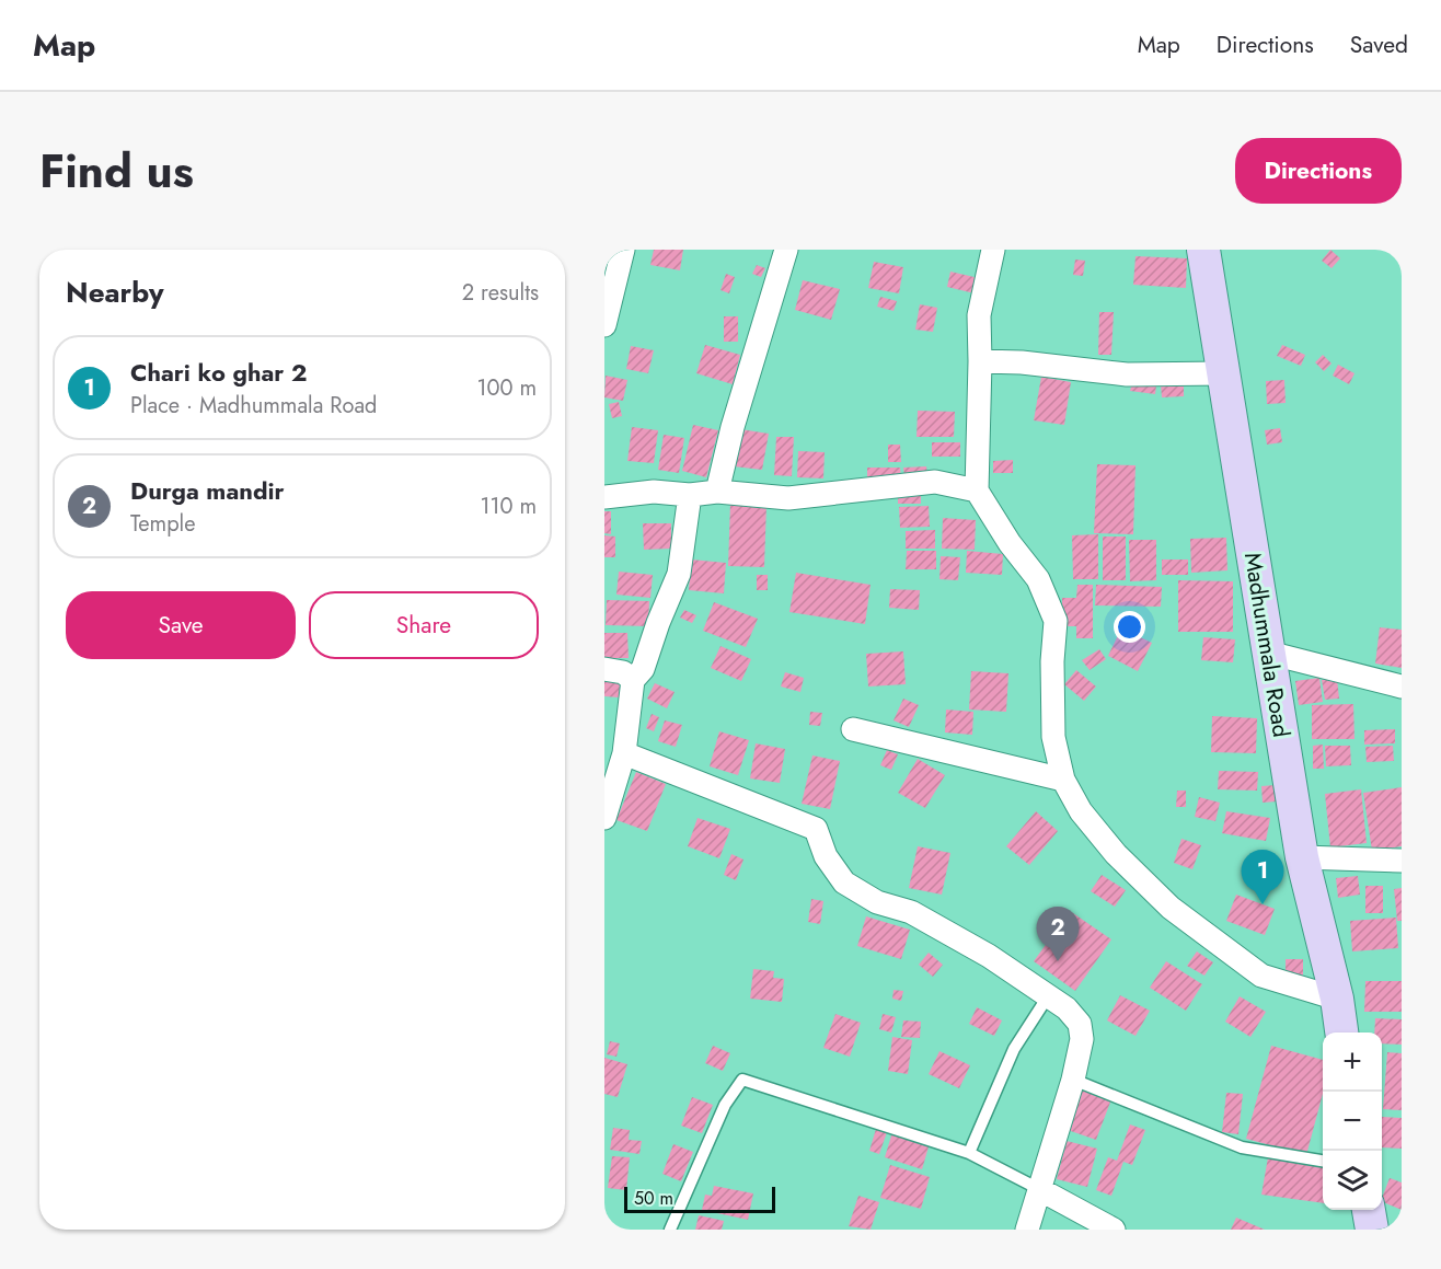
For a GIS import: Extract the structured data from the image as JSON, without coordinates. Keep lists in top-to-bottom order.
{
  "streets": {
    "street": ["Madhummala Road"]
  },
  "scale_bar": "50 m",
  "page": {
    "header": "Map",
    "nav": ["Map", "Directions", "Saved"],
    "title": "Find us",
    "buttons": [
      "Directions",
      ["Save", "Share"]
    ],
    "heading": ["Nearby", "2 results"],
    "list": [
      {
        "mark": "1",
        "name": "Chari ko ghar 2",
        "note": "Place · Madhummala Road",
        "value": "100 m"
      },
      {
        "mark": "2",
        "name": "Durga mandir",
        "note": "Temple",
        "value": "110 m"
      }
    ],
    "pins": ["1", "2"],
    "map_buttons": ["+", "−"],
    "scale": "50 m"
  }
}
